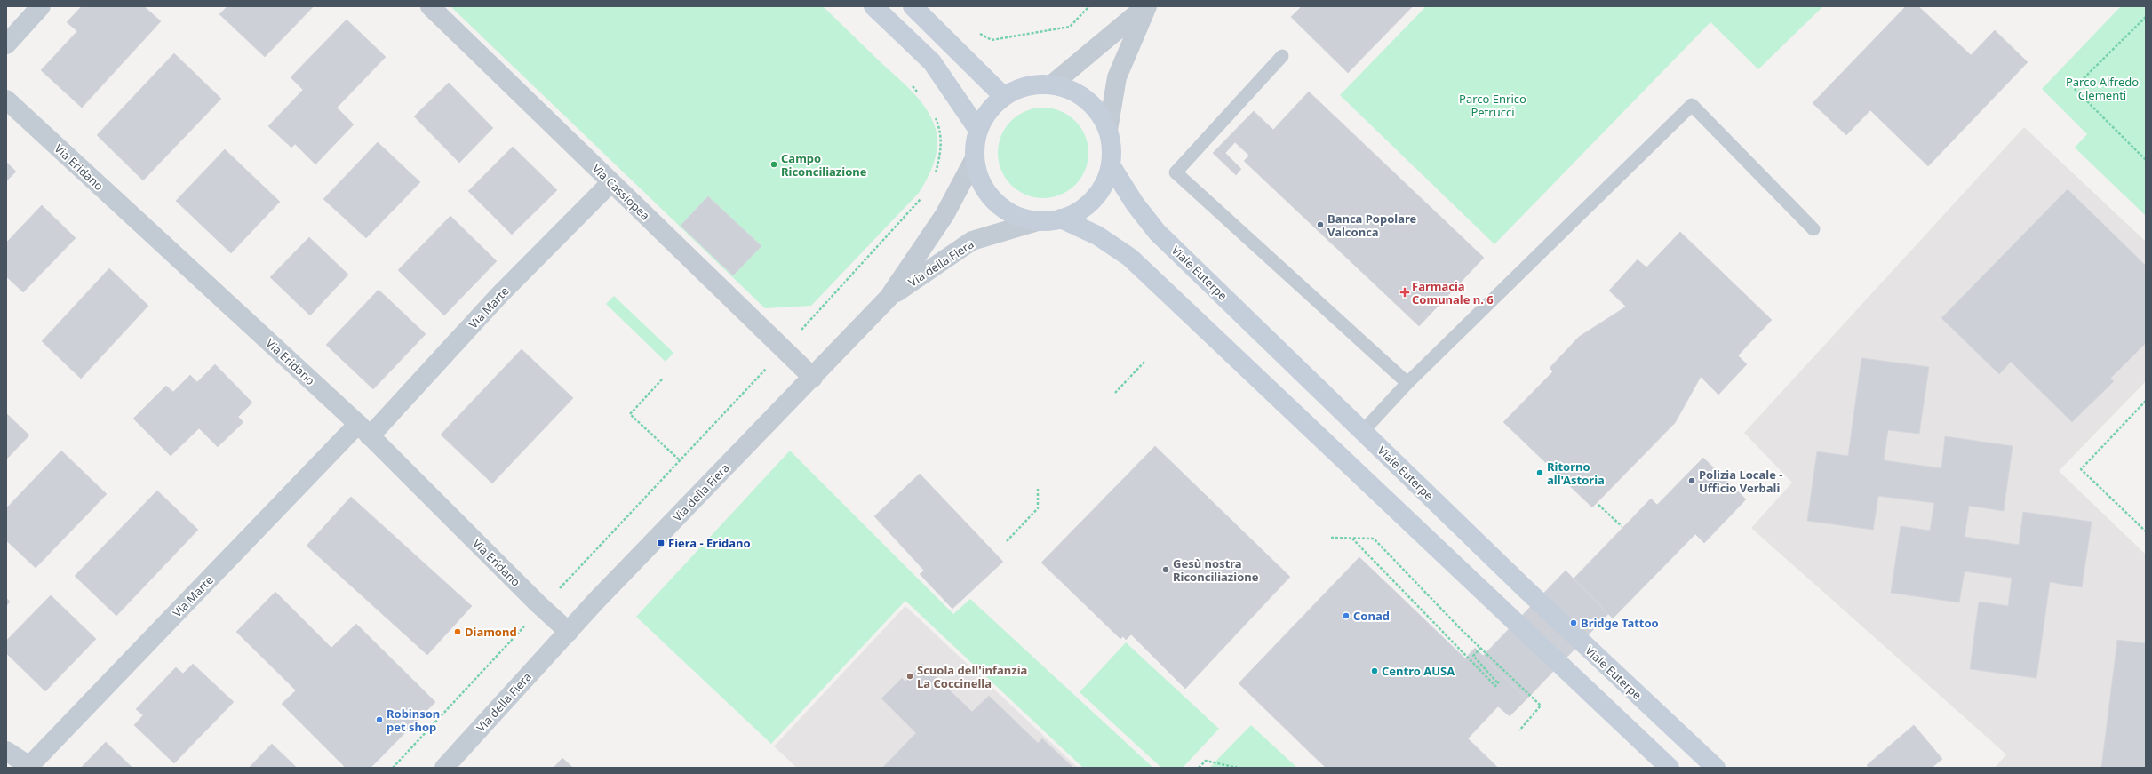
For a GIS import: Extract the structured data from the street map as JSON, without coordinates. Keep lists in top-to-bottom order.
{
  "streets": {
    "main road": ["Viale Euterpe"],
    "street": [
      "Via Eridano",
      "Via Cassiopea",
      "Via della Fiera",
      "Via Marte"
    ]
  },
  "crossings": [
    ["Via Eridano", "Via della Fiera"],
    ["Via Eridano", "Via Marte"],
    ["Via Cassiopea", "Via della Fiera"],
    ["Via Cassiopea", "Via Marte"]
  ],
  "parks": ["Parco Alfredo Clementi", "Parco Enrico Petrucci"],
  "places": {
    "other": [
      "Campo Riconciliazione",
      "Banca Popolare Valconca",
      "Ritorno all'Astoria",
      "Polizia Locale - Ufficio Verbali",
      "Gesù nostra Riconciliazione",
      "Conad",
      "Bridge Tattoo",
      "Diamond",
      "Centro AUSA",
      "Scuola dell'infanzia La Coccinella",
      "Robinson pet shop"
    ],
    "health": ["Farmacia Comunale n. 6"],
    "transit": ["Fiera - Eridano"]
  }
}
